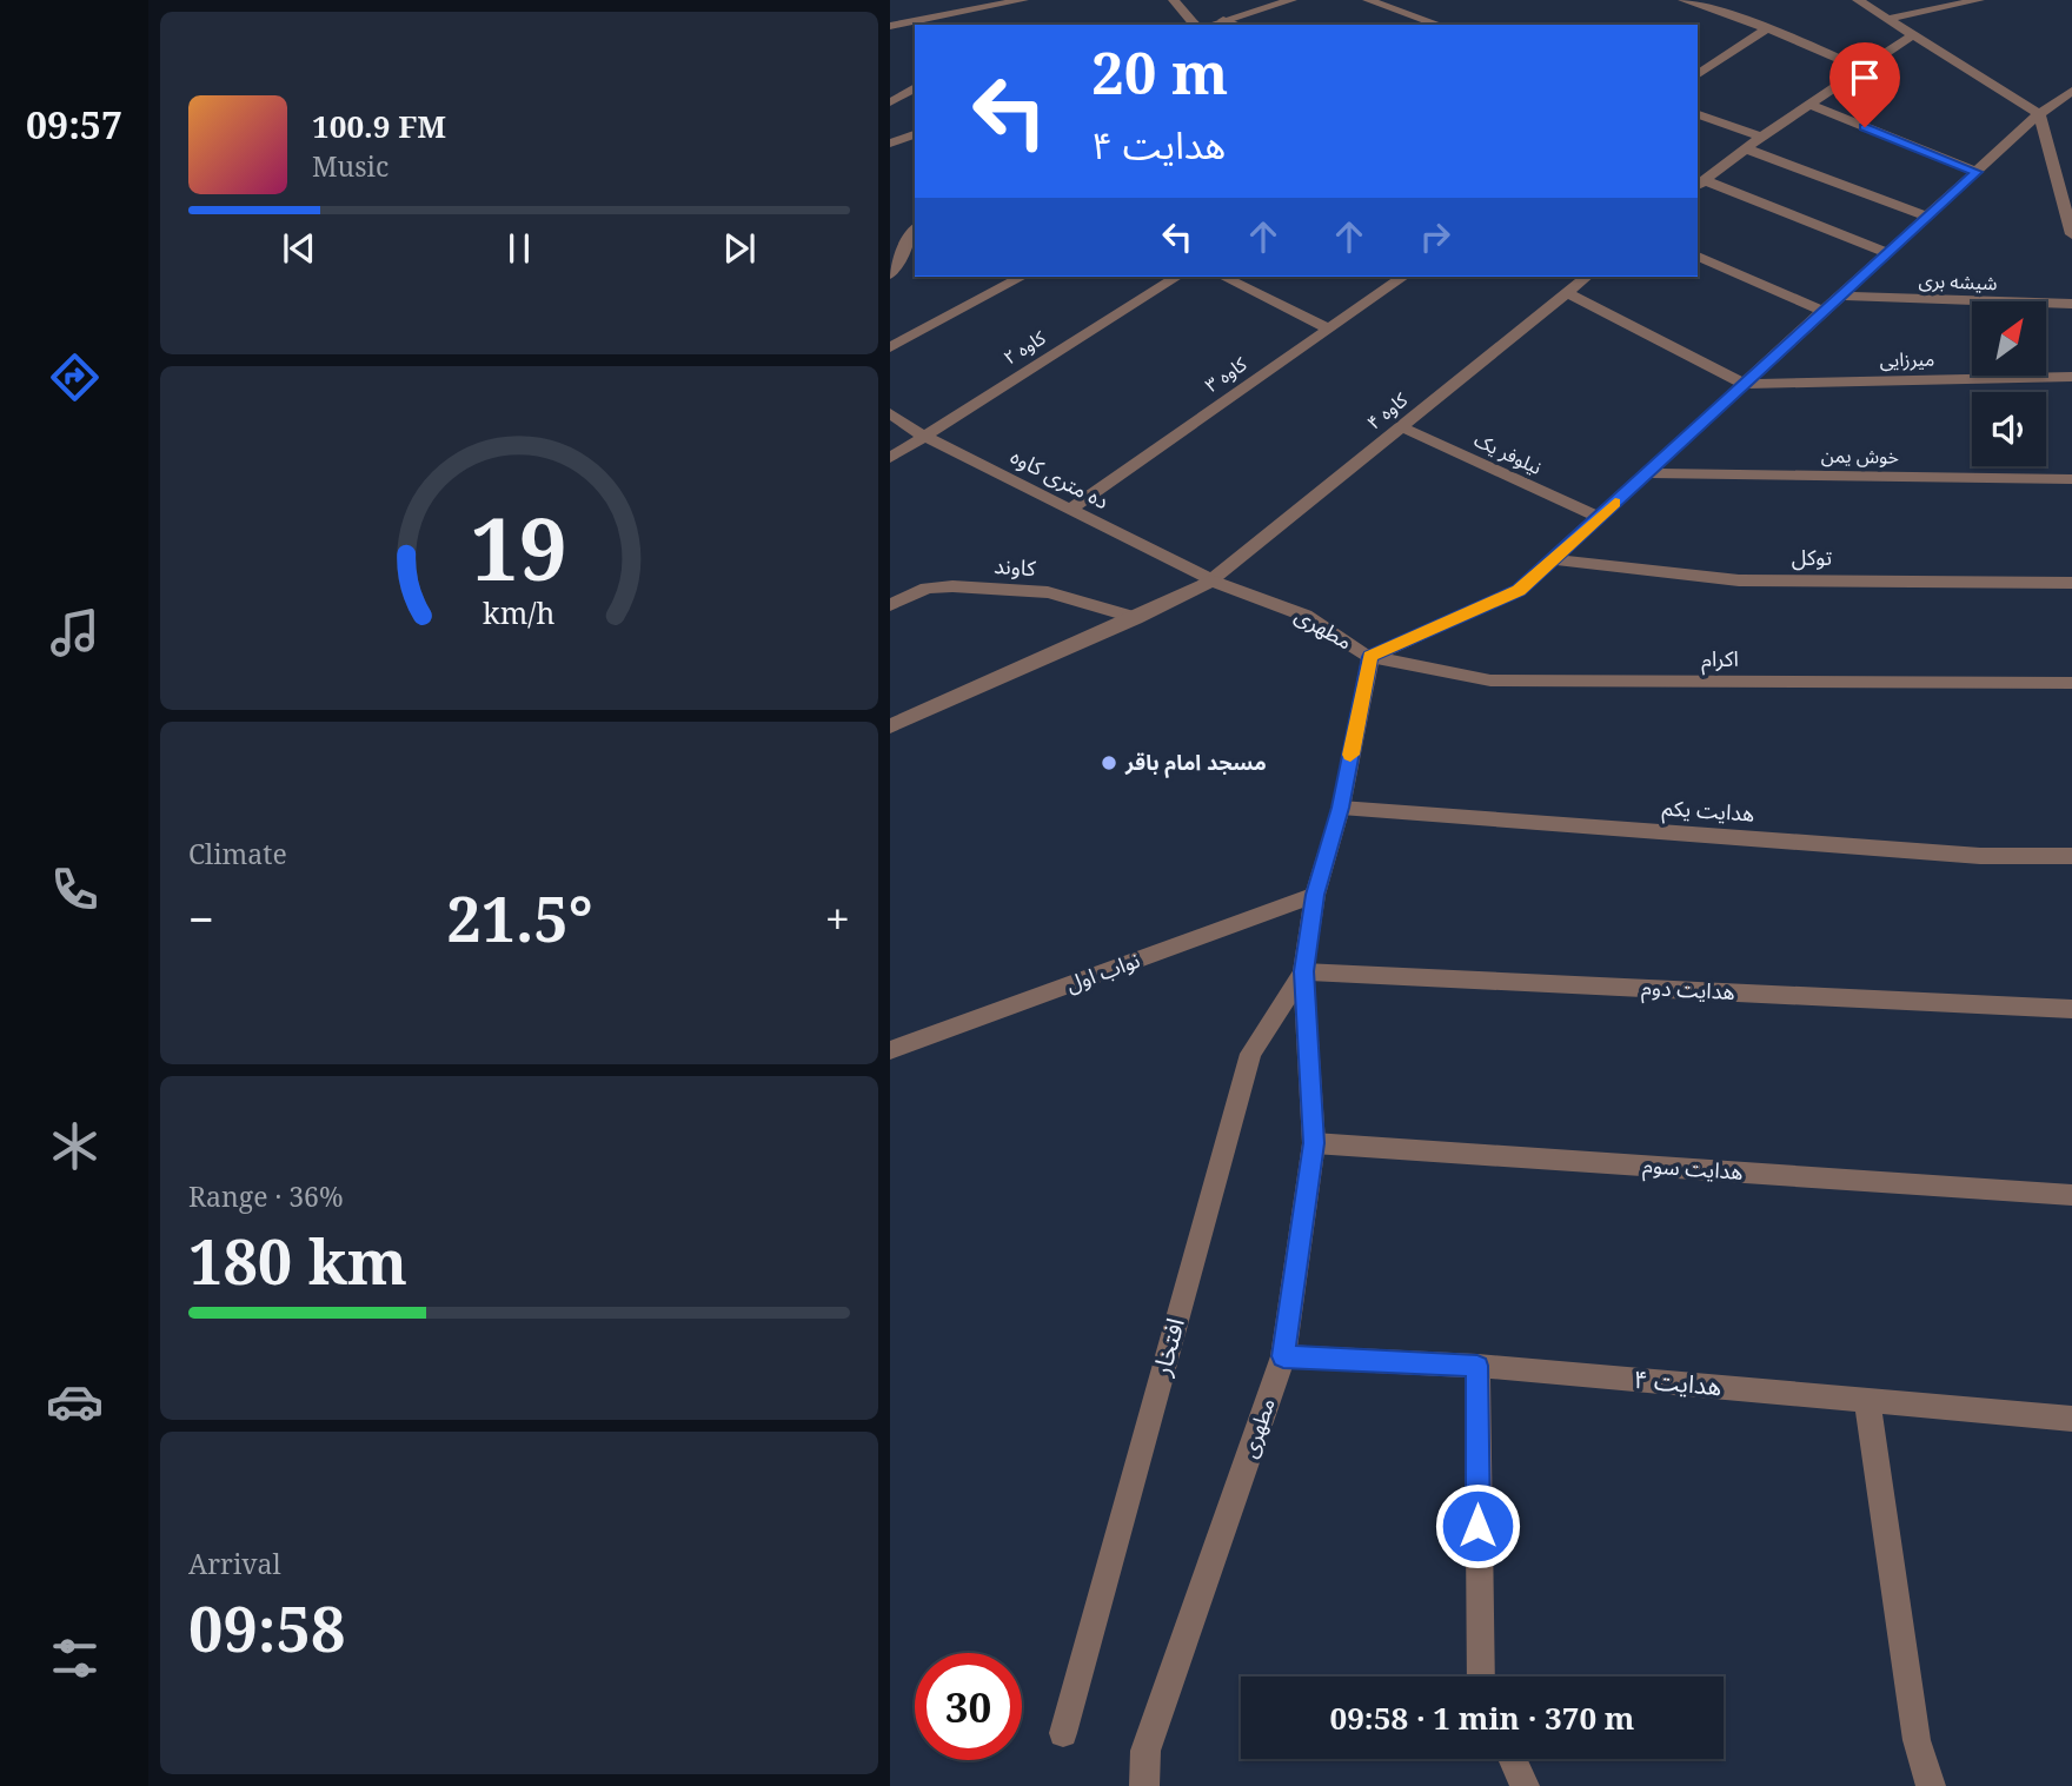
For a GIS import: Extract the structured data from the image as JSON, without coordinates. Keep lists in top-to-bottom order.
{
  "streets": {
    "street": [
      "شیشه بری",
      "کاوه ۲",
      "میرزایی",
      "کاوه ۳",
      "کاوه ۴",
      "نیلوفر یک",
      "خوش یمن",
      "ده متری کاوه",
      "توکل",
      "کاوند",
      "مطهری",
      "اکرام",
      "هدایت یکم",
      "نواب اول",
      "هدایت دوم",
      "هدایت سوم",
      "افتخار",
      "هدایت ۴"
    ]
  },
  "crossings": [
    ["کاوه ۲", "ده متری کاوه"],
    ["کاوه ۳", "ده متری کاوه"],
    ["کاوه ۴", "نیلوفر یک"],
    ["کاوه ۴", "ده متری کاوه"],
    ["کاوه ۴", "مطهری"],
    ["ده متری کاوه", "مطهری"],
    ["مطهری", "اکرام"],
    ["مطهری", "هدایت یکم"],
    ["مطهری", "نواب اول"],
    ["مطهری", "هدایت دوم"],
    ["مطهری", "هدایت سوم"],
    ["مطهری", "افتخار"],
    ["مطهری", "هدایت ۴"],
    ["هدایت دوم", "افتخار"]
  ],
  "places": ["مسجد امام باقر"],
  "north": "top right",
  "page": {
    "tabs": "09:57",
    "turn": ["20 m", "هدایت ۴"],
    "song": ["100.9 FM", "Music"],
    "tile": [
      "Climate",
      ["Range · 36%", "180 km"],
      ["Arrival", "09:58"]
    ],
    "heat": ["−", "21.5°", "+"],
    "limit": "30",
    "trip": "09:58 · 1 min · 370 m",
    "gauge": ["19", "km/h"]
  }
}
